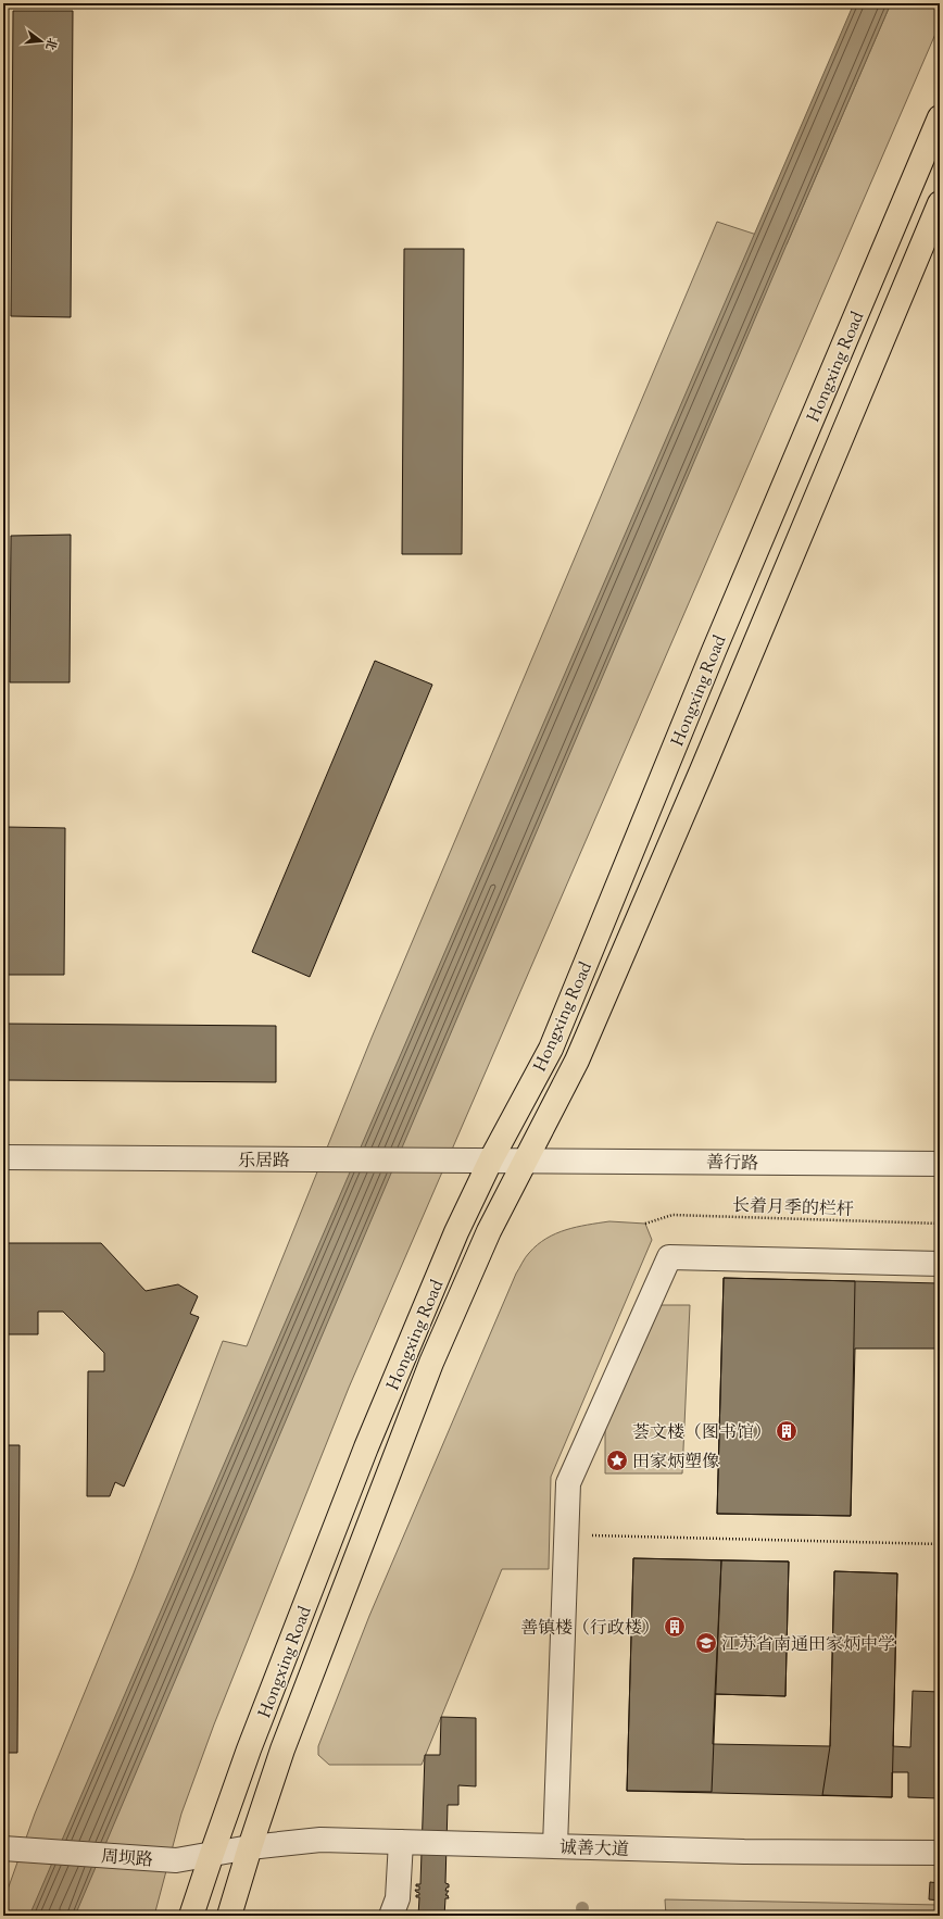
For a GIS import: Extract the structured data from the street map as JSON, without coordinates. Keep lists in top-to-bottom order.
{
  "streets": {
    "main road": ["Hongxing Road"],
    "street": [
      "乐居路",
      "善行路",
      "诚善大道",
      "周坝路"
    ],
    "path": ["长着月季的栏杆"]
  },
  "crossings": [
    ["Hongxing Road", "乐居路"],
    ["Hongxing Road", "善行路"],
    ["Hongxing Road", "诚善大道"],
    ["Hongxing Road", "周坝路"],
    ["乐居路", "善行路"],
    ["诚善大道", "周坝路"]
  ],
  "places": {
    "building": ["荟文楼（图书馆）", "善镇楼（行政楼）"],
    "place": ["田家炳塑像"],
    "school or university": ["江苏省南通田家炳中学"]
  },
  "north": "right"
}
